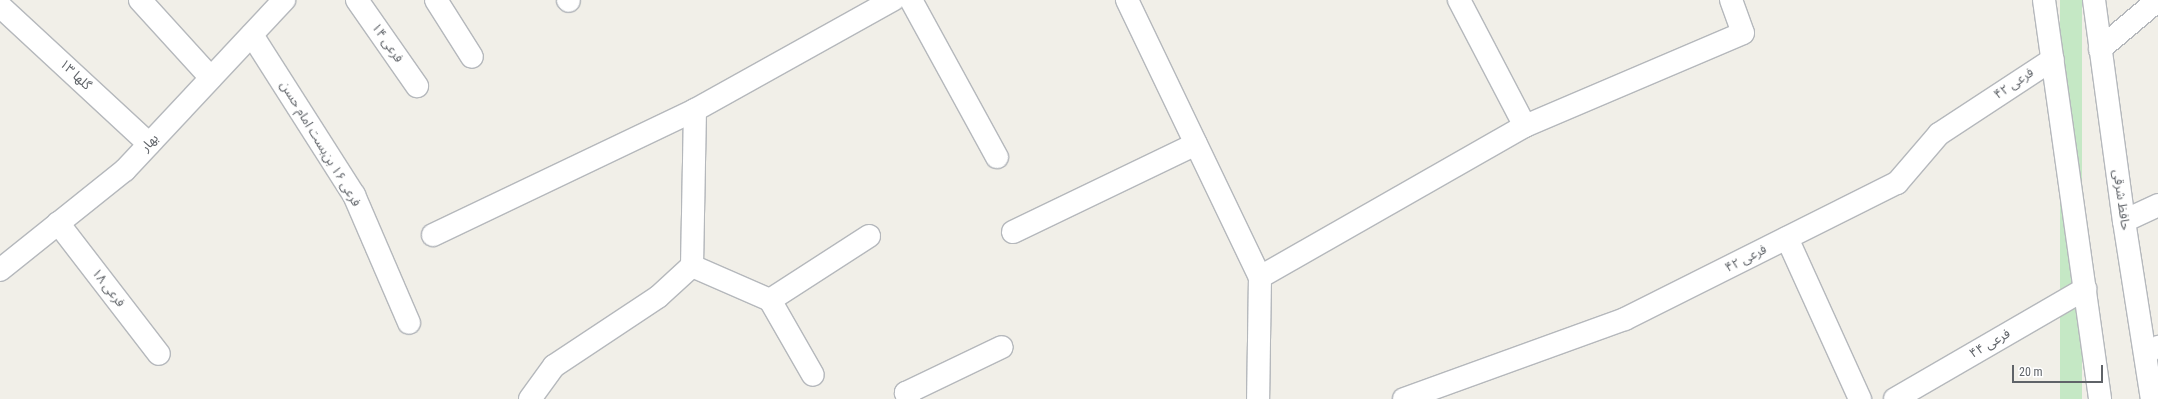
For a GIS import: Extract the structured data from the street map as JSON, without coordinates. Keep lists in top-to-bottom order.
{
  "streets": {
    "street": [
      "فرعی ۱۴",
      "۱۳ گلها",
      "فرعی ۴۲",
      "بهار",
      "فرعی ۱۶ بن‌بست امام حسن",
      "حافظ شرقی",
      "فرعی ۱۸",
      "فرعی ۴۴"
    ]
  },
  "crossings": [
    ["۱۳ گلها", "بهار"],
    ["بهار", "فرعی ۱۶ بن‌بست امام حسن"],
    ["بهار", "فرعی ۱۸"]
  ],
  "scale_bar": "20 m"
}
